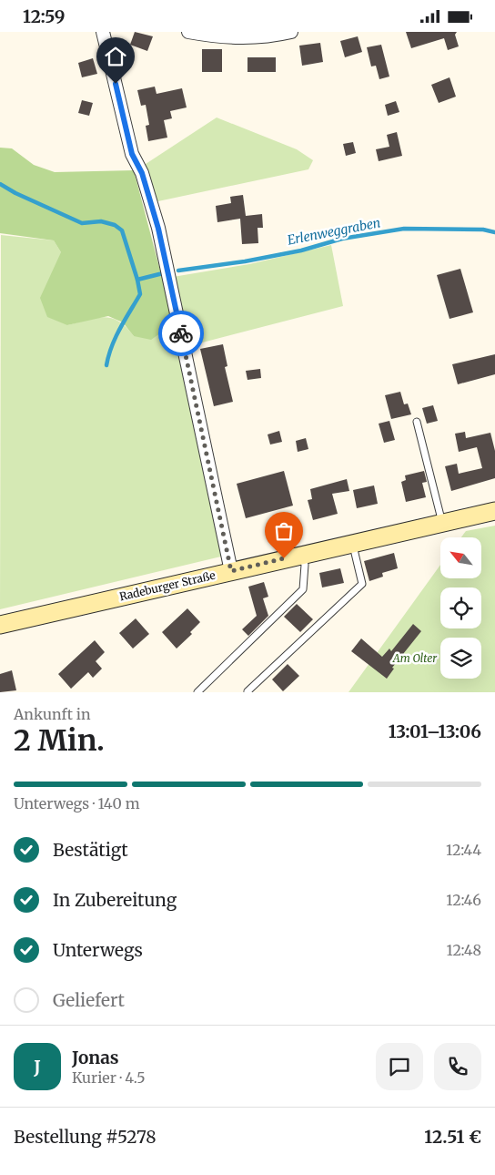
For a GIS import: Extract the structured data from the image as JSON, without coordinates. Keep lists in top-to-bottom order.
{
  "streets": {
    "main road": ["Radeburger Straße"]
  },
  "water": ["Erlenweggraben"],
  "parks": ["Am Olter"],
  "north": "top left",
  "page": {
    "status": "12:59",
    "heading": ["2 Min.", "Ankunft in", "13:01–13:06"],
    "panel": [
      "Jonas",
      "Kurier · 4.5",
      "Bestellung #5278",
      "12.51 €"
    ],
    "bar": "Unterwegs · 140 m",
    "list": [
      ["Bestätigt", "12:44"],
      ["In Zubereitung", "12:46"],
      ["Unterwegs", "12:48"],
      "Geliefert"
    ],
    "round": "J"
  }
}
